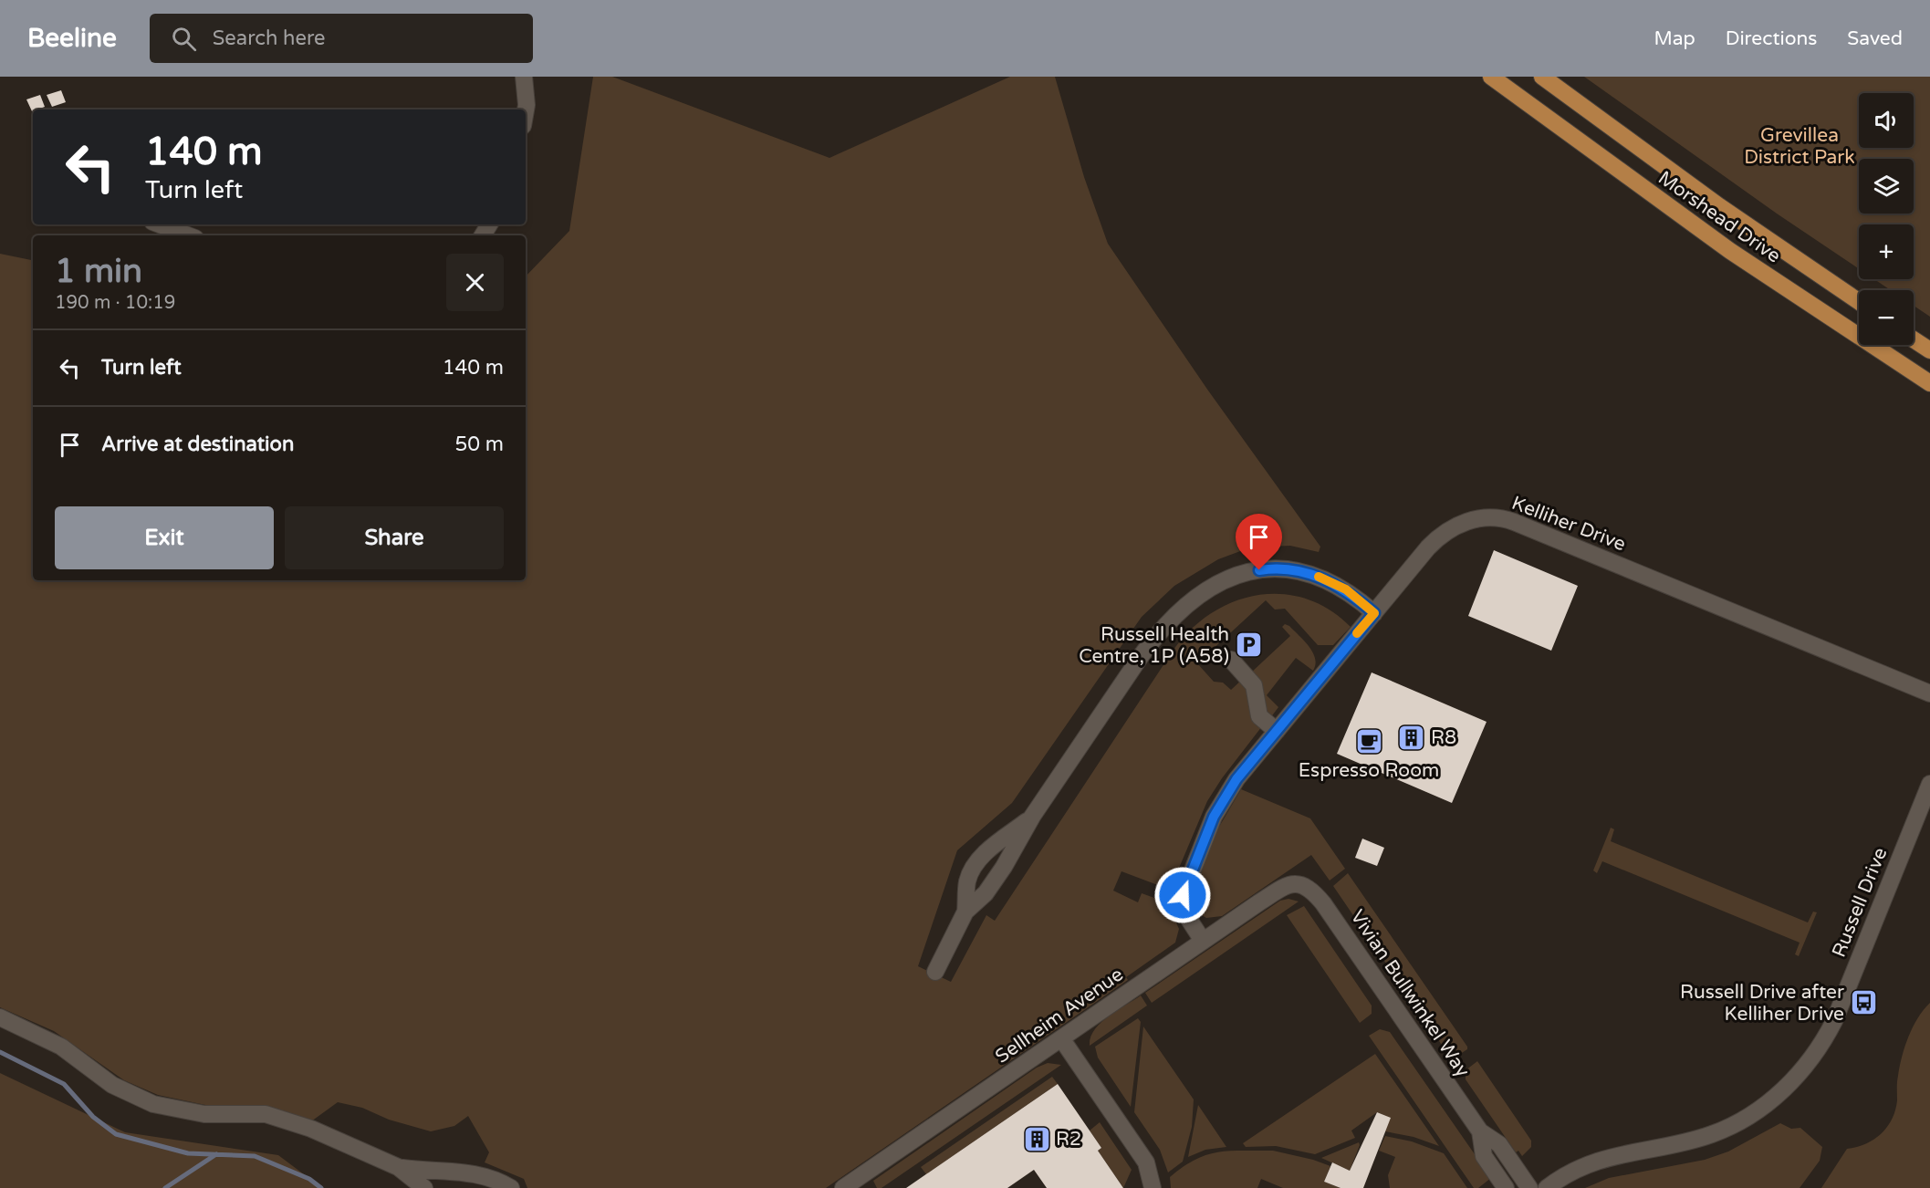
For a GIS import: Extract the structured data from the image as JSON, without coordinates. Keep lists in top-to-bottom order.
{
  "streets": {
    "main road": ["Morshead Drive"],
    "street": [
      "Kelliher Drive",
      "Russell Drive",
      "Vivian Bullwinkel Way",
      "Sellheim Avenue"
    ]
  },
  "crossings": [
    ["Kelliher Drive", "Sellheim Avenue"],
    ["Vivian Bullwinkel Way", "Sellheim Avenue"]
  ],
  "parks": ["Grevillea District Park"],
  "places": {
    "parking": ["Russell Health Centre, 1P (A58)"],
    "building": ["R8", "R2"],
    "cafe": ["Espresso Room"],
    "bus stop": ["Russell Drive after Kelliher Drive"]
  },
  "page": {
    "header": "Beeline",
    "search": "Search here",
    "nav": ["Map", "Directions", "Saved"],
    "map_buttons": ["+", "−"],
    "turn": ["140 m", "Turn left"],
    "heading": ["1 min", "190 m · 10:19"],
    "list": [
      {
        "name": "Turn left",
        "value": "140 m"
      },
      {
        "name": "Arrive at destination",
        "value": "50 m"
      }
    ],
    "buttons": ["Exit", "Share"]
  }
}
